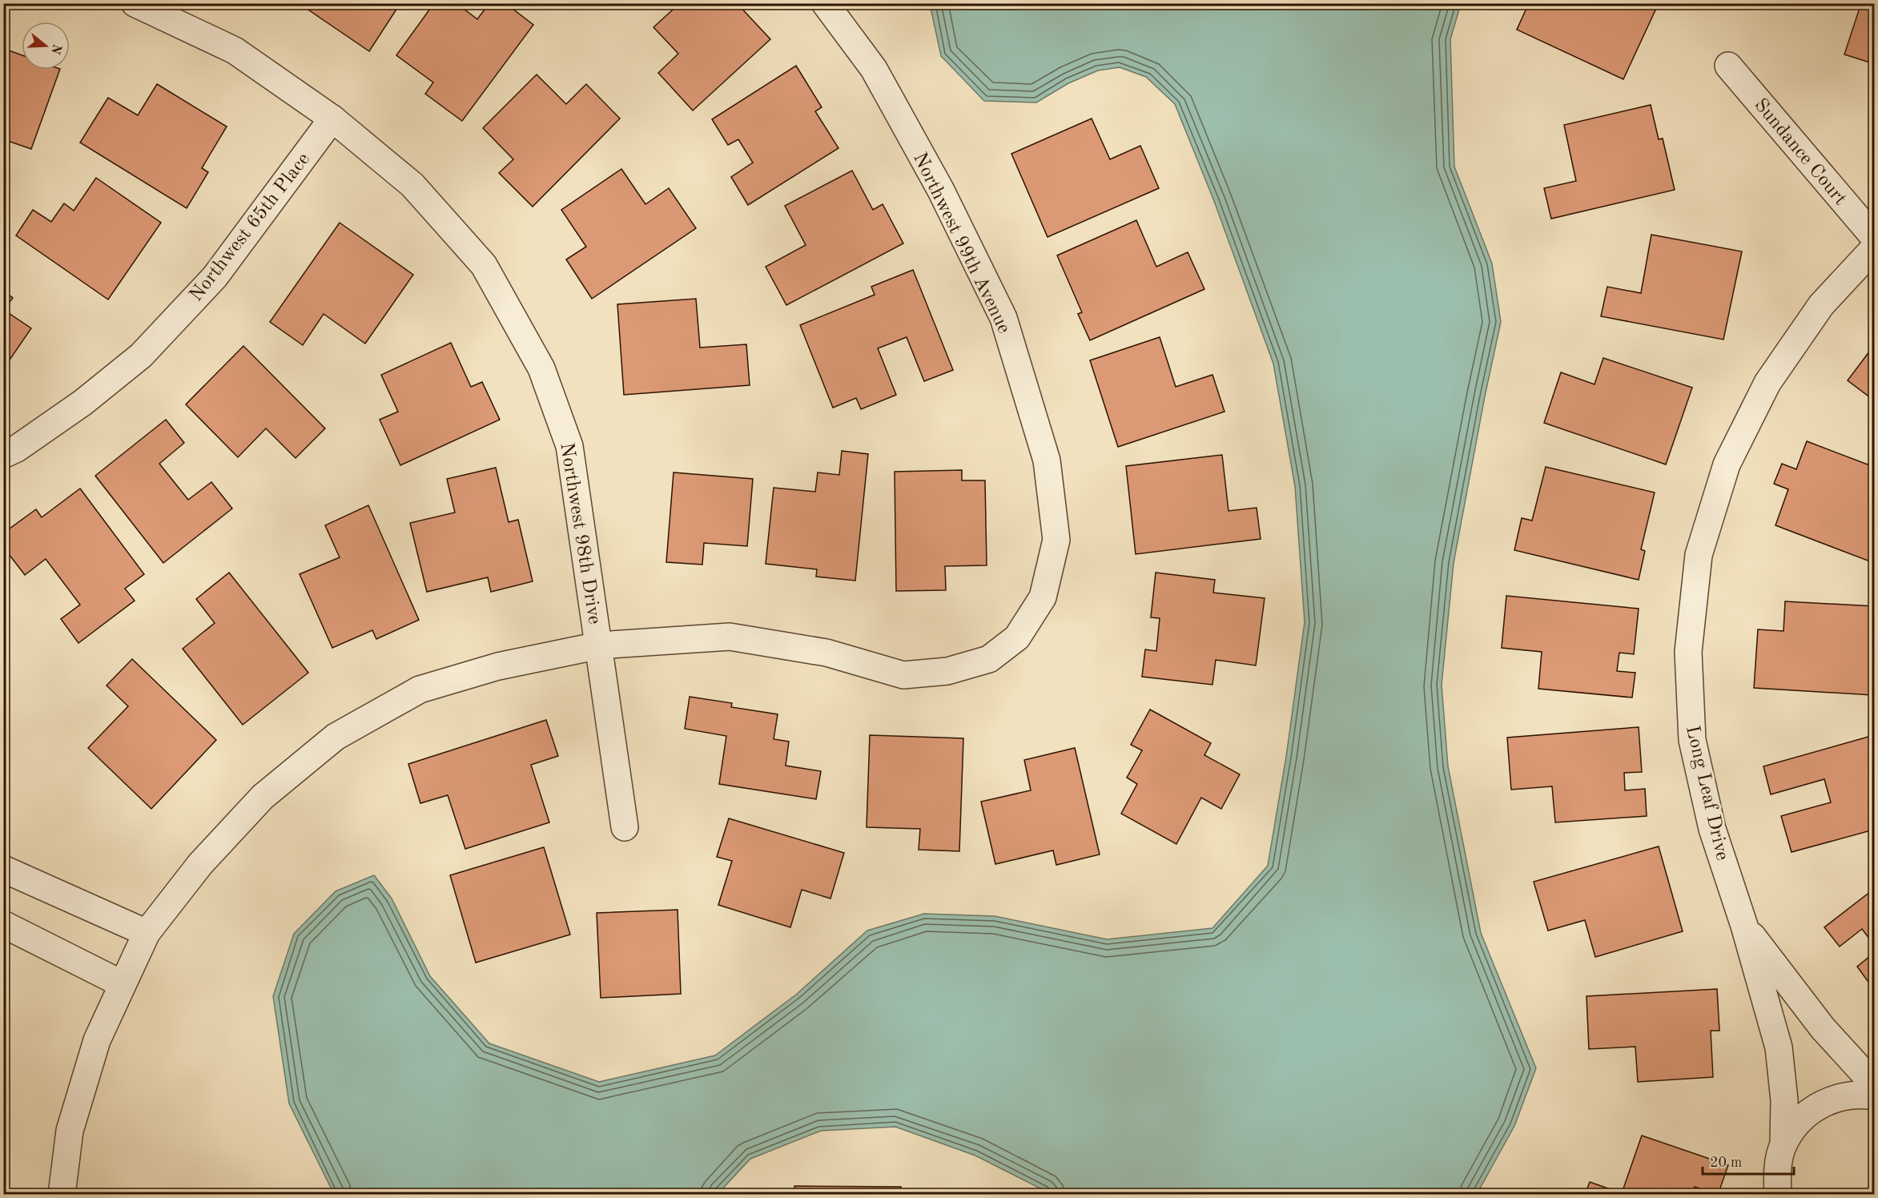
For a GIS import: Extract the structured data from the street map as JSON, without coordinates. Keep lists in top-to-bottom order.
{
  "streets": {
    "street": [
      "Sundance Court",
      "Northwest 65th Place",
      "Northwest 99th Avenue",
      "Northwest 98th Drive",
      "Long Leaf Drive"
    ]
  },
  "crossings": [
    ["Northwest 65th Place", "Northwest 98th Drive"],
    ["Northwest 99th Avenue", "Northwest 98th Drive"]
  ],
  "scale_bar": "20 m",
  "north": "right"
}
